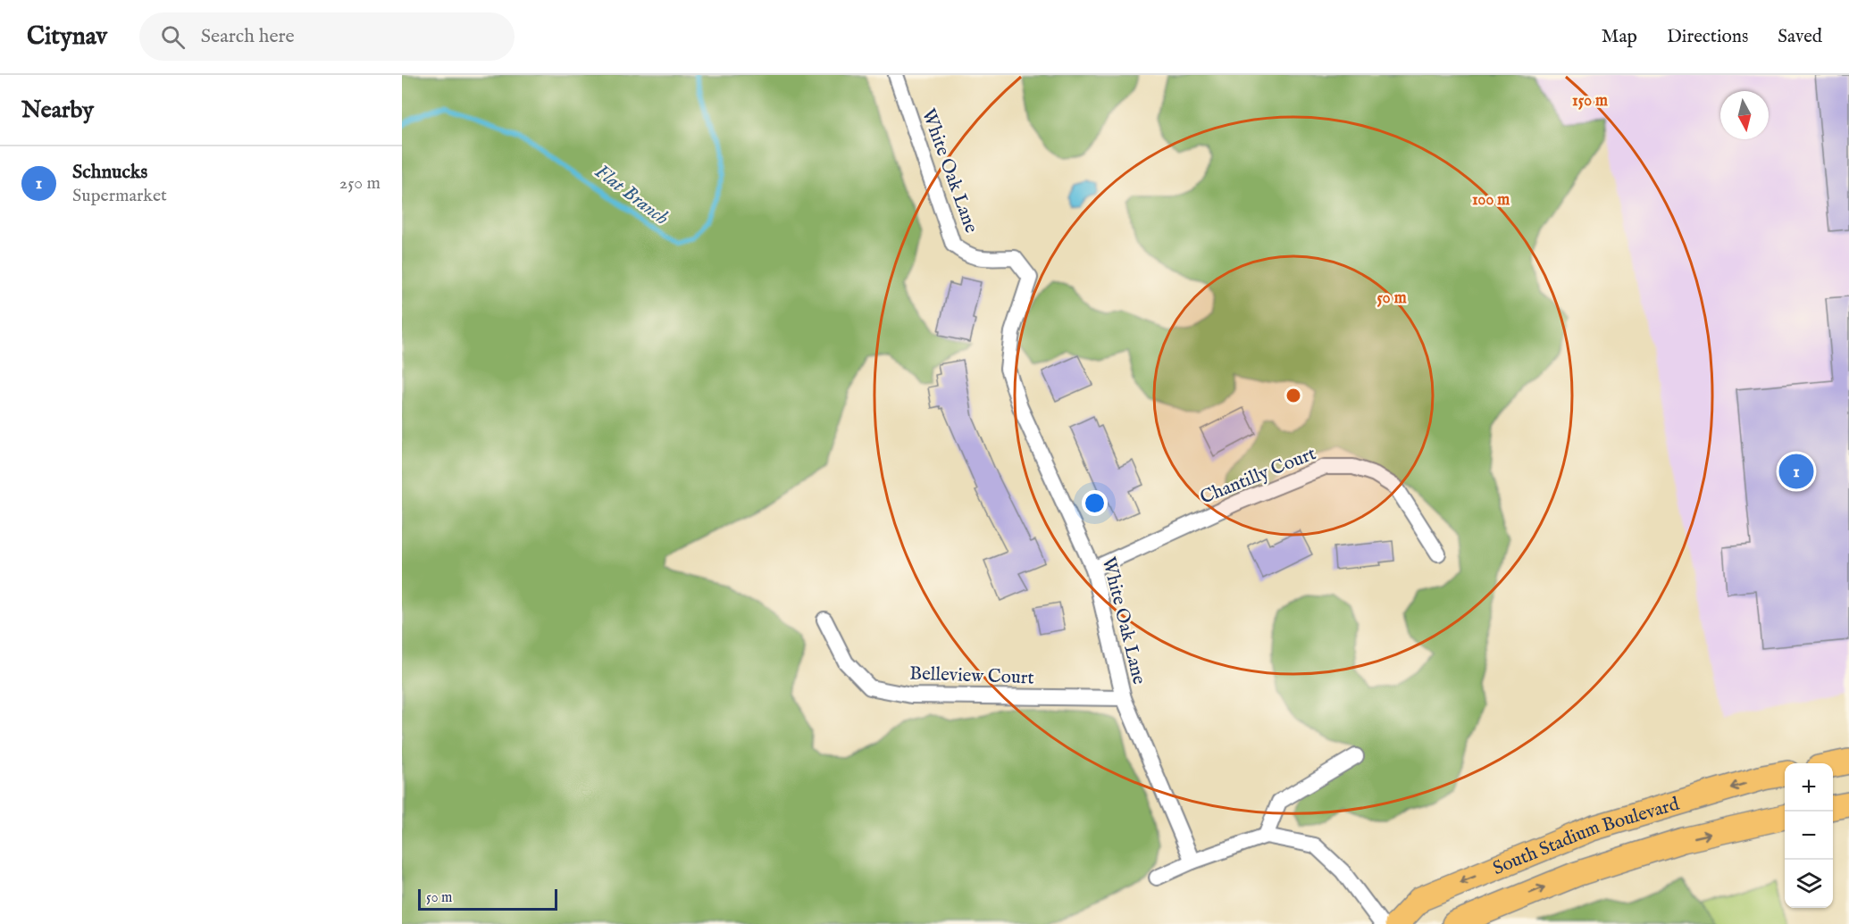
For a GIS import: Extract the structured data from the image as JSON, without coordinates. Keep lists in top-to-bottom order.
{
  "streets": {
    "main road": ["South Stadium Boulevard"],
    "street": ["White Oak Lane", "Chantilly Court", "Belleview Court"]
  },
  "crossings": [
    ["White Oak Lane", "Chantilly Court"],
    ["White Oak Lane", "Belleview Court"]
  ],
  "water": ["Flat Branch"],
  "scale_bar": "50 m",
  "north": "bottom",
  "page": {
    "header": "Citynav",
    "search": "Search here",
    "nav": ["Map", "Directions", "Saved"],
    "heading": "Nearby",
    "list": [
      {
        "mark": "1",
        "name": "Schnucks",
        "note": "Supermarket",
        "value": "250 m"
      }
    ],
    "pins": "1",
    "map_buttons": ["+", "−"],
    "scale": "50 m"
  },
  "rings": ["150 m", "100 m", "50 m"]
}
